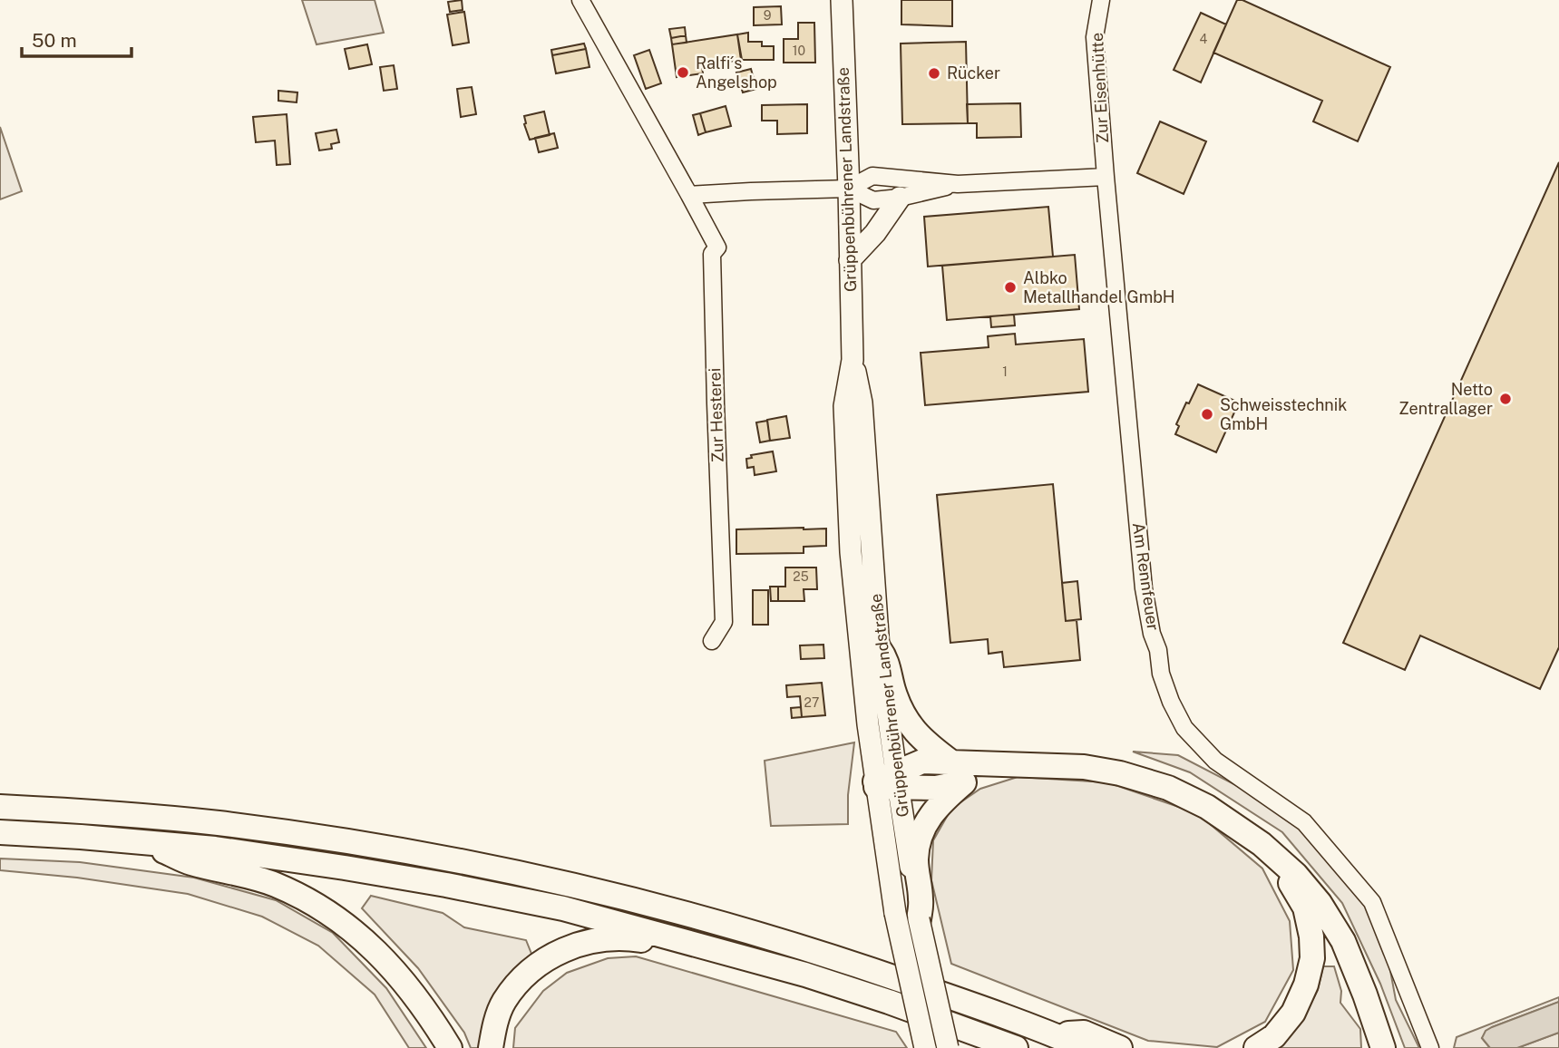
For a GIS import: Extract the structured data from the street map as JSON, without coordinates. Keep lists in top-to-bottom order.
{
  "streets": {
    "main road": ["Grüppenbührener Landstraße"],
    "street": ["Zur Eisenhütte", "Zur Hesterei", "Am Rennfeuer"]
  },
  "crossings": [
    ["Zur Eisenhütte", "Am Rennfeuer"]
  ],
  "places": [
    "Ralfi´s Angelshop",
    "Rücker",
    "Albko Metallhandel GmbH",
    "Netto Zentrallager",
    "Schweisstechnik GmbH"
  ],
  "house_numbers": [
    "9",
    "4",
    "10",
    "1",
    "25",
    "27"
  ],
  "scale_bar": "50 m"
}
